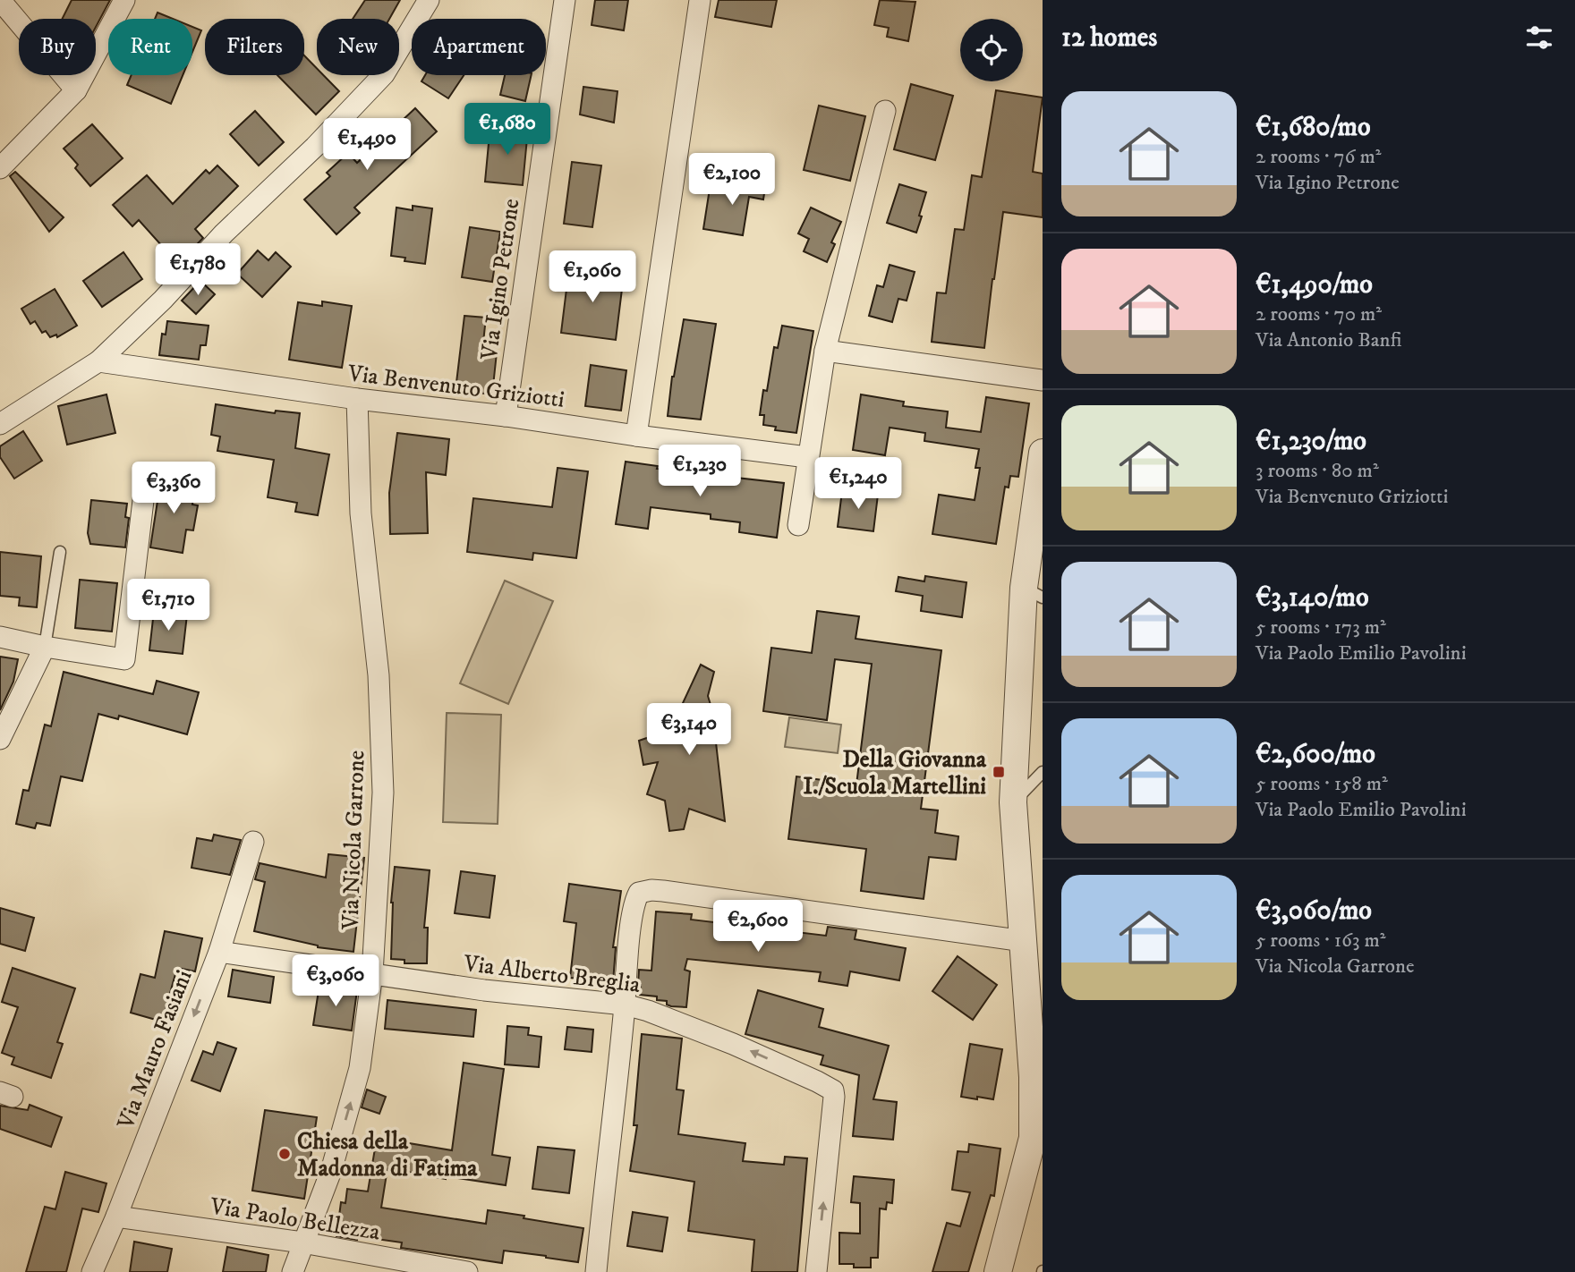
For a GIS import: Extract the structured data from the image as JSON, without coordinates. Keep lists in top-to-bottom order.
{
  "streets": {
    "street": [
      "Via Igino Petrone",
      "Via Benvenuto Griziotti",
      "Via Nicola Garrone",
      "Via Alberto Breglia",
      "Via Mauro Fasiani",
      "Via Paolo Bellezza"
    ]
  },
  "crossings": [
    ["Via Igino Petrone", "Via Benvenuto Griziotti"],
    ["Via Benvenuto Griziotti", "Via Nicola Garrone"],
    ["Via Nicola Garrone", "Via Alberto Breglia"],
    ["Via Nicola Garrone", "Via Paolo Bellezza"],
    ["Via Alberto Breglia", "Via Mauro Fasiani"],
    ["Via Mauro Fasiani", "Via Paolo Bellezza"]
  ],
  "one_way": ["Via Alberto Breglia", "Via Mauro Fasiani"],
  "places": {
    "transit": ["Della Giovanna I./Scuola Martellini"],
    "other": ["Chiesa della Madonna di Fatima"]
  },
  "page": {
    "heading": "12 homes",
    "chip": [
      "Buy",
      "Rent",
      "Filters",
      "New",
      "Apartment"
    ],
    "list": [
      {
        "name": "€1,680/mo",
        "note": "2 rooms · 76 m² · Via Igino Petrone"
      },
      {
        "name": "€1,490/mo",
        "note": "2 rooms · 70 m² · Via Antonio Banfi"
      },
      {
        "name": "€1,230/mo",
        "note": "3 rooms · 80 m² · Via Benvenuto Griziotti"
      },
      {
        "name": "€3,140/mo",
        "note": "5 rooms · 173 m² · Via Paolo Emilio Pavolini"
      },
      {
        "name": "€2,600/mo",
        "note": "5 rooms · 158 m² · Via Paolo Emilio Pavolini"
      },
      {
        "name": "€3,060/mo",
        "note": "5 rooms · 163 m² · Via Nicola Garrone"
      }
    ],
    "price": [
      "€1,680",
      "€1,490",
      "€2,100",
      "€1,780",
      "€1,060",
      "€1,230",
      "€1,240",
      "€3,360",
      "€1,710",
      "€3,140",
      "€2,600",
      "€3,060"
    ]
  }
}
